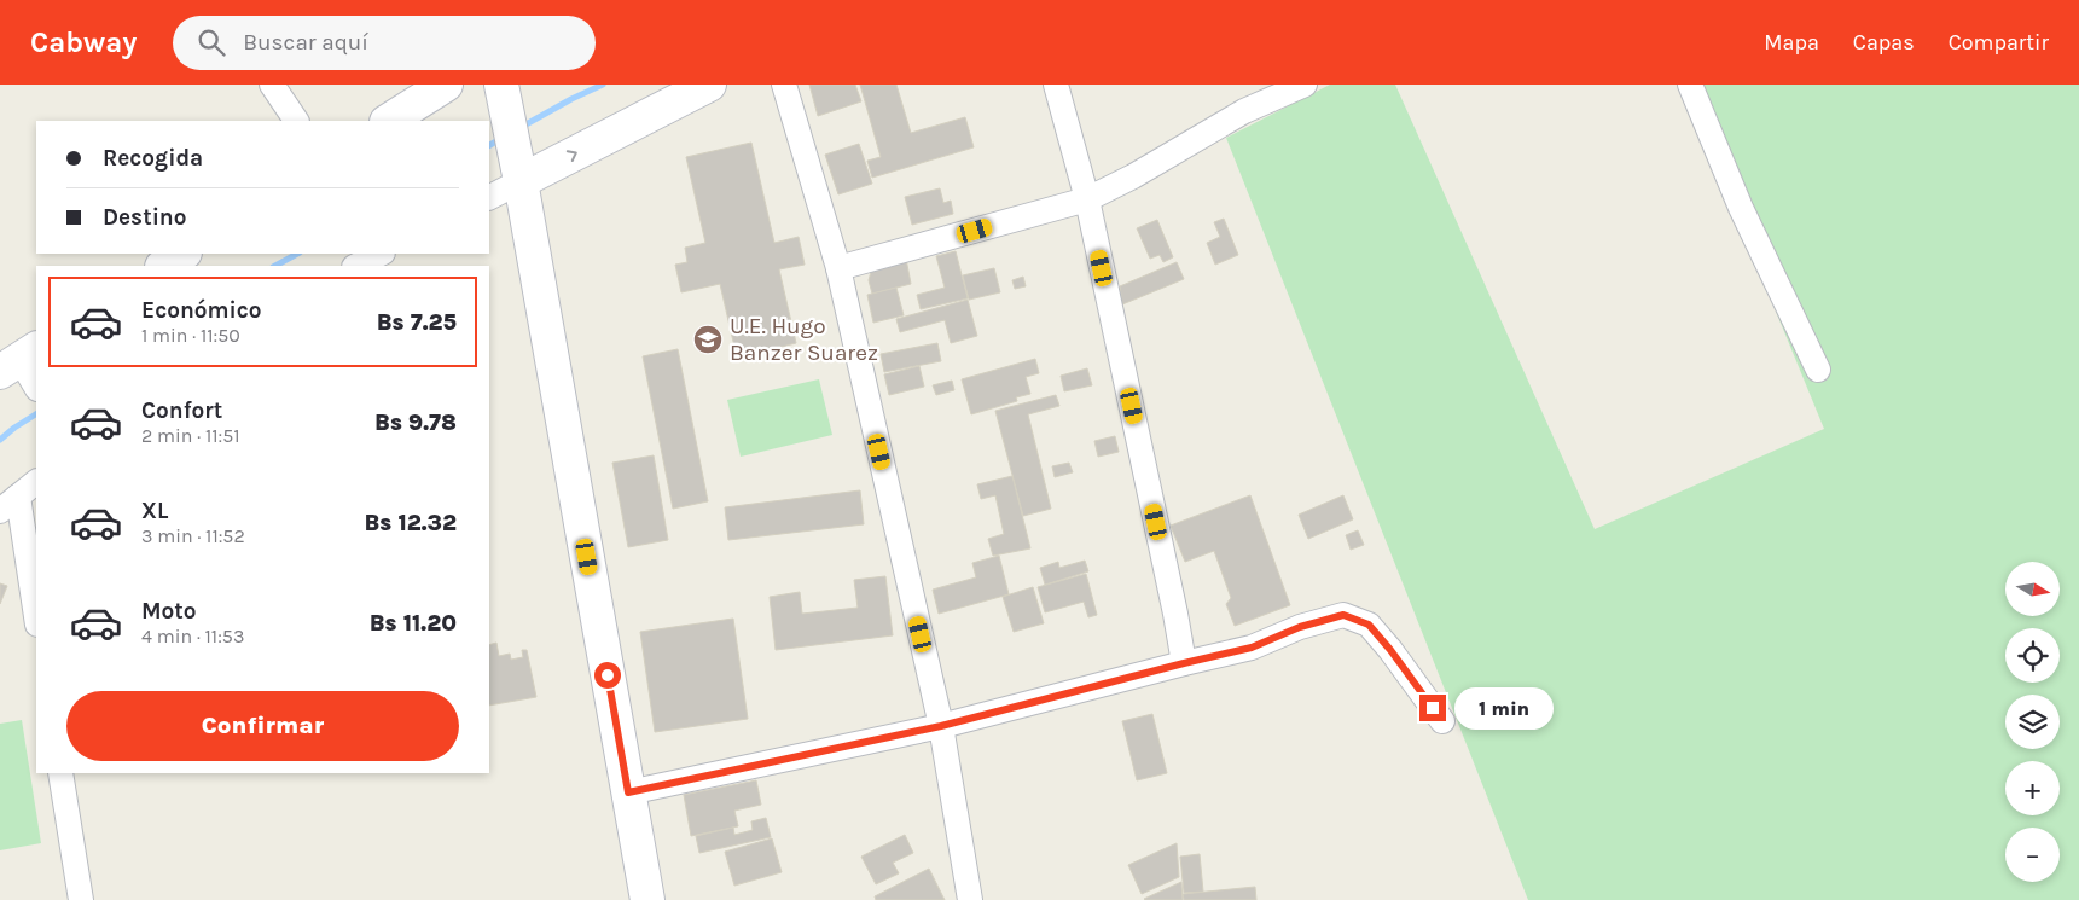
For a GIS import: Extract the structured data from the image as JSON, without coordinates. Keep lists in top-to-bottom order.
{
  "places": {
    "school or university": ["U.E. Hugo Banzer Suarez"]
  },
  "north": "right",
  "page": {
    "header": "Cabway",
    "search": "Buscar aquí",
    "nav": ["Mapa", "Capas", "Compartir"],
    "banner": ["Recogida", "Destino"],
    "list": [
      {
        "name": "Económico",
        "note": "1 min · 11:50",
        "value": "Bs 7.25"
      },
      {
        "name": "Confort",
        "note": "2 min · 11:51",
        "value": "Bs 9.78"
      },
      {
        "name": "XL",
        "note": "3 min · 11:52",
        "value": "Bs 12.32"
      },
      {
        "name": "Moto",
        "note": "4 min · 11:53",
        "value": "Bs 11.20"
      }
    ],
    "map_buttons": ["+", "−"],
    "buttons": "Confirmar",
    "bubble": "1 min"
  }
}
